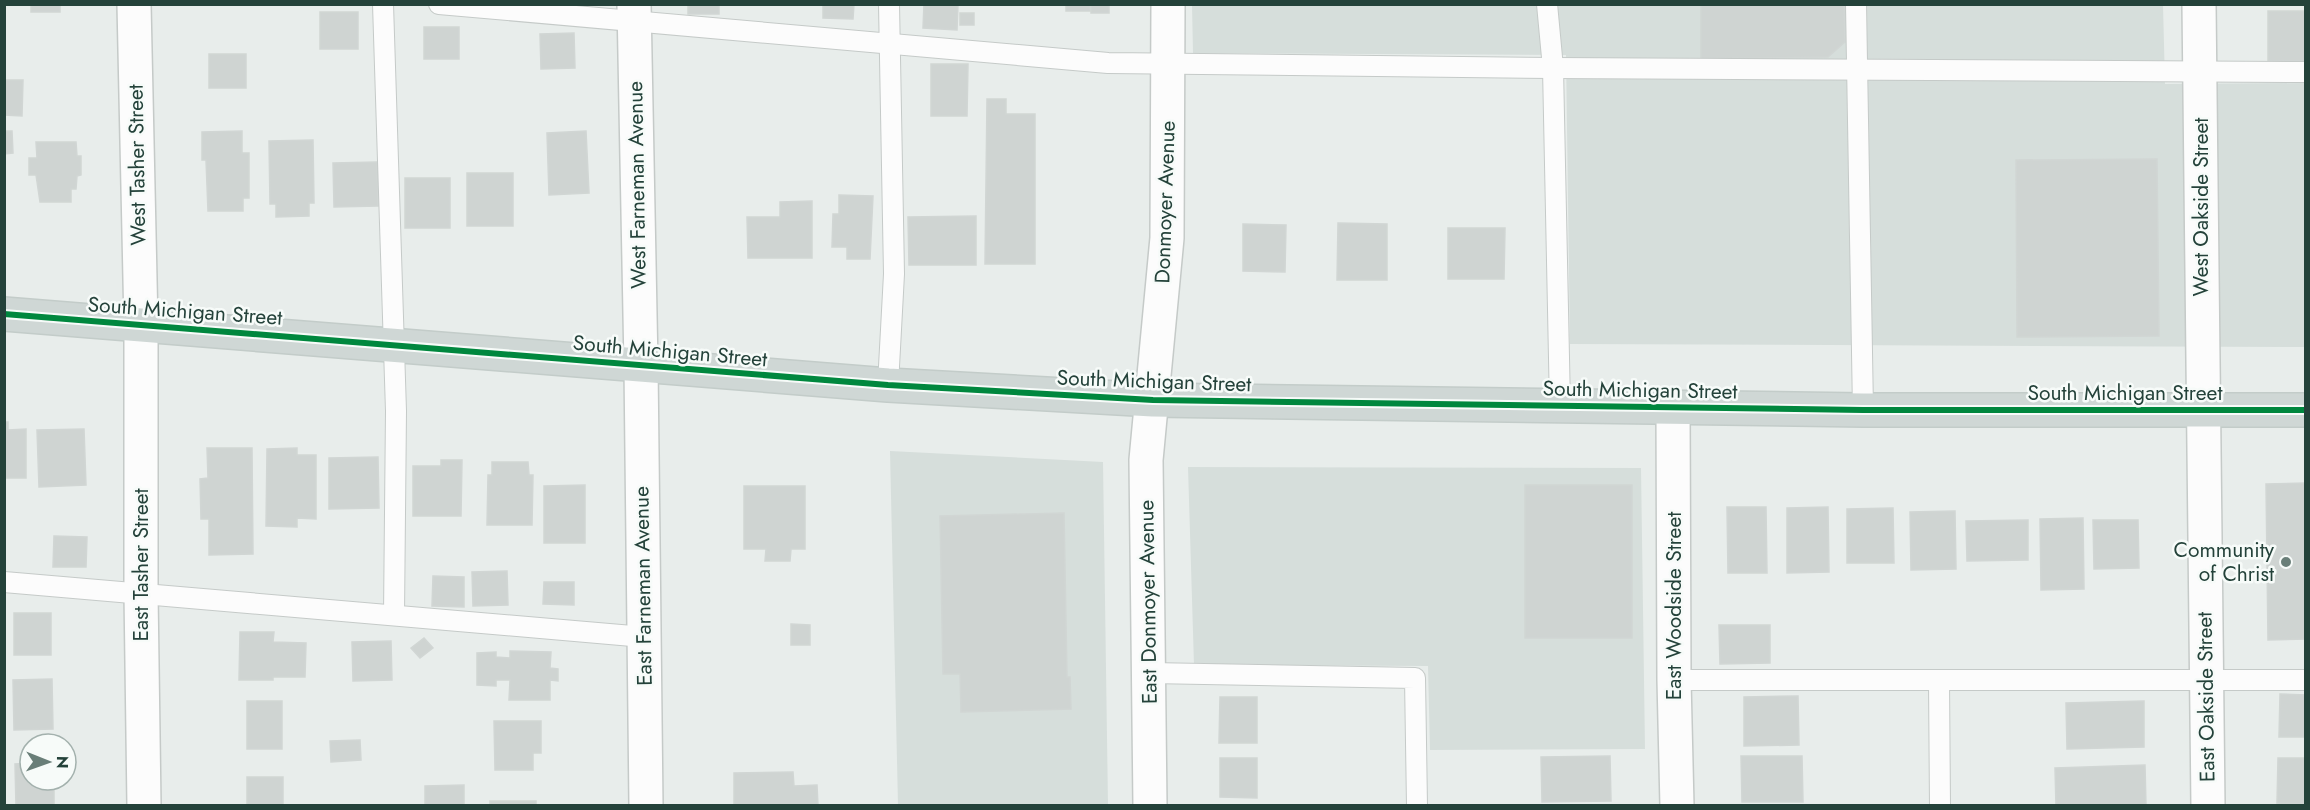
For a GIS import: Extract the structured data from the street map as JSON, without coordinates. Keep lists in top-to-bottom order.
{
  "streets": {
    "main road": ["South Michigan Street"],
    "street": [
      "West Tasher Street",
      "West Farneman Avenue",
      "Donmoyer Avenue",
      "West Oakside Street",
      "East Tasher Street",
      "East Farneman Avenue",
      "East Donmoyer Avenue",
      "East Woodside Street",
      "East Oakside Street"
    ]
  },
  "crossings": [
    ["West Tasher Street", "South Michigan Street"],
    ["West Tasher Street", "East Tasher Street"],
    ["West Farneman Avenue", "South Michigan Street"],
    ["West Farneman Avenue", "East Farneman Avenue"],
    ["Donmoyer Avenue", "South Michigan Street"],
    ["Donmoyer Avenue", "East Donmoyer Avenue"],
    ["West Oakside Street", "South Michigan Street"],
    ["West Oakside Street", "East Oakside Street"],
    ["South Michigan Street", "East Tasher Street"],
    ["South Michigan Street", "East Farneman Avenue"],
    ["South Michigan Street", "East Donmoyer Avenue"],
    ["South Michigan Street", "East Woodside Street"],
    ["South Michigan Street", "East Oakside Street"]
  ],
  "places": ["Community of Christ"],
  "north": "right"
}
